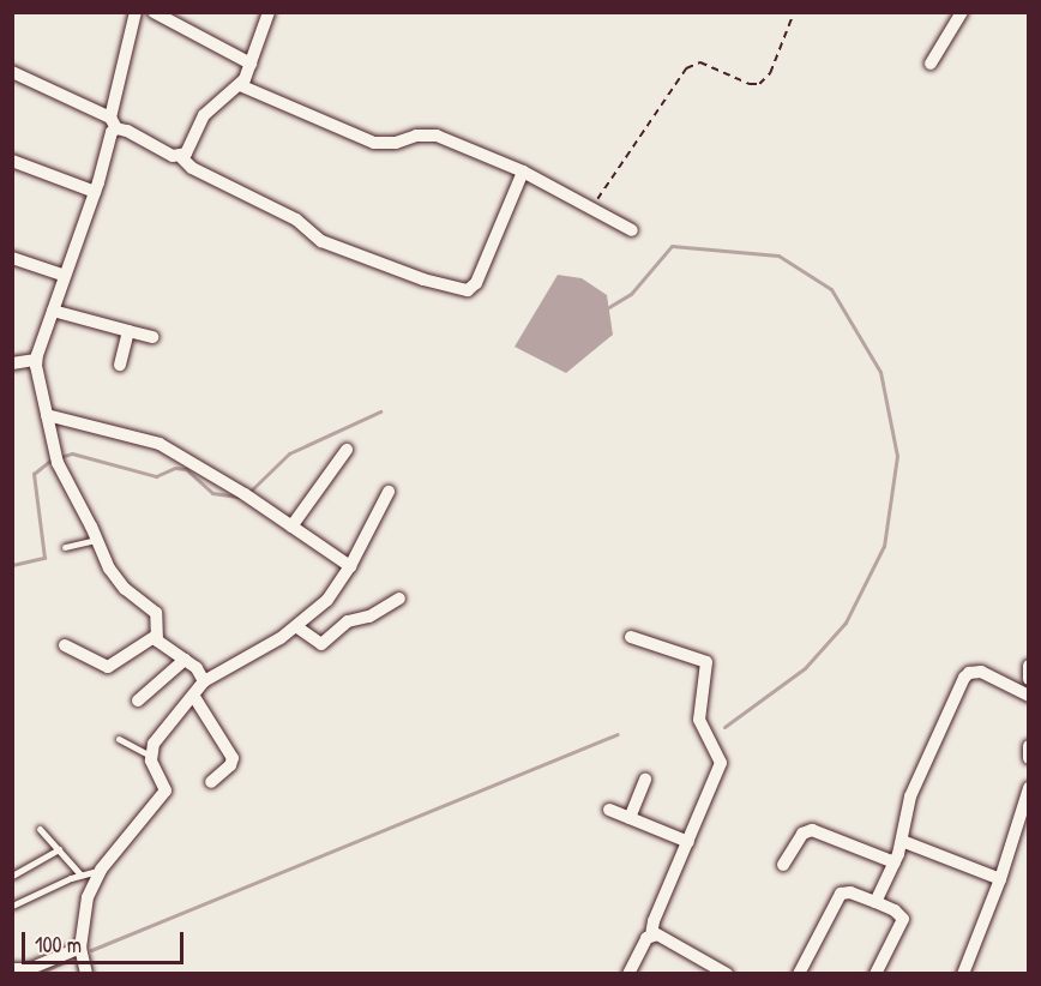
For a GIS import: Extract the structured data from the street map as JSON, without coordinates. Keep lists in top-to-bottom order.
{
  "scale_bar": "100 m"
}
